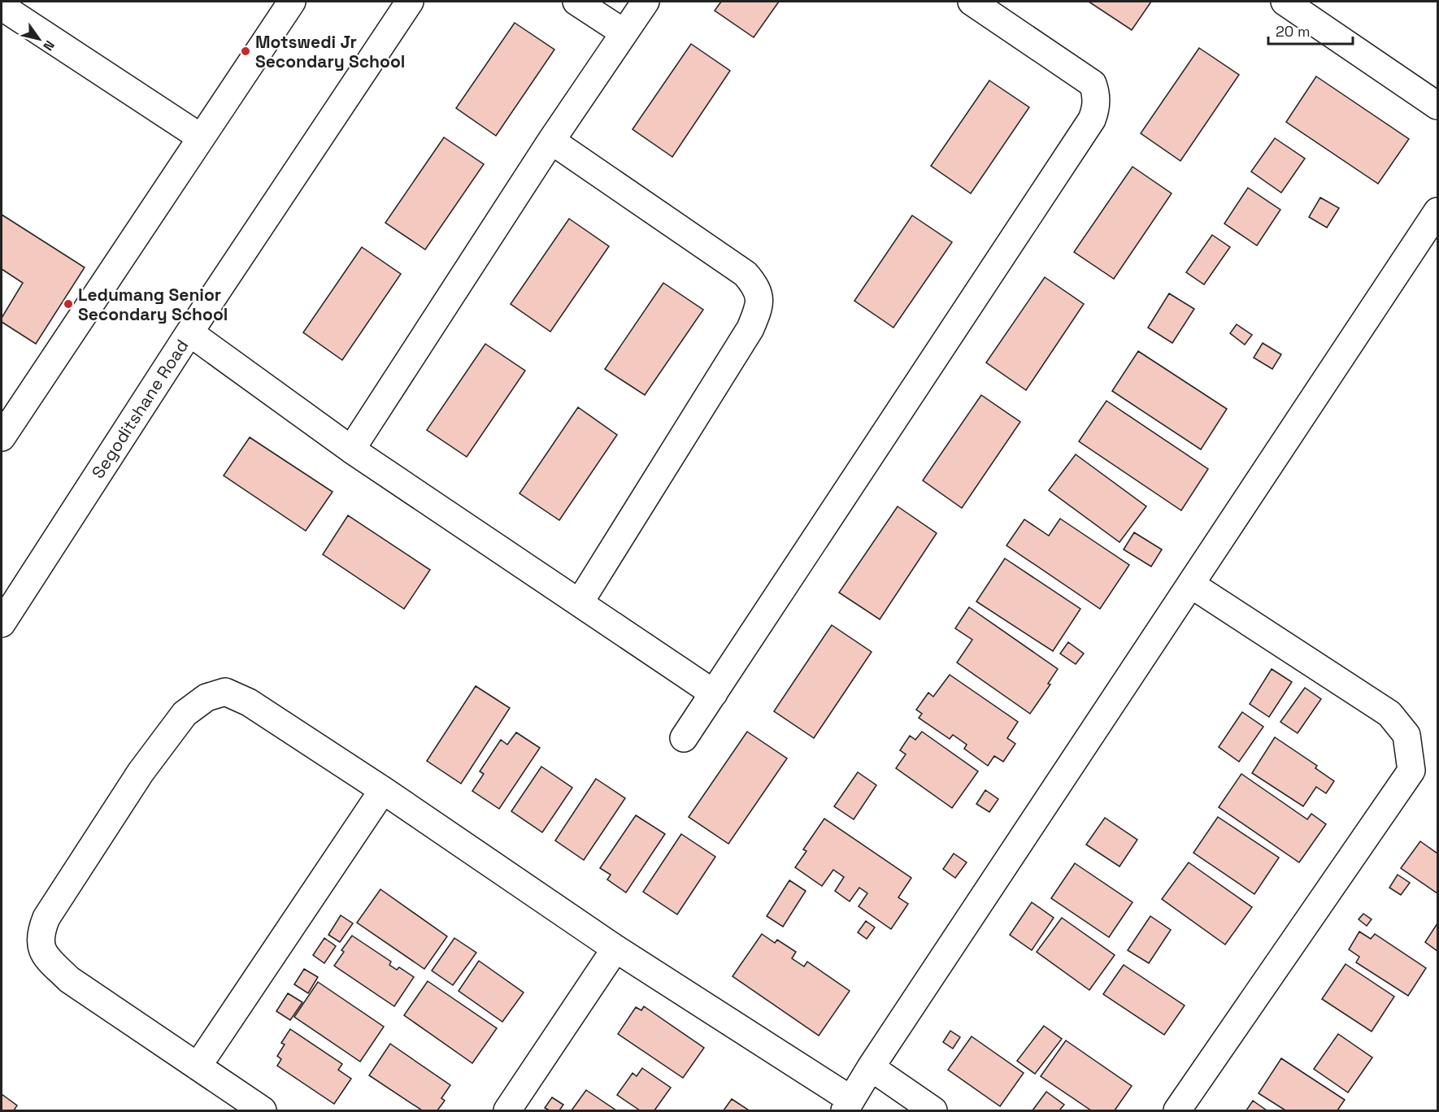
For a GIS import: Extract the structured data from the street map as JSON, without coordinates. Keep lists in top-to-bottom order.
{
  "streets": {
    "street": ["Segoditshane Road"]
  },
  "places": ["Motswedi Jr Secondary School", "Ledumang Senior Secondary School"],
  "scale_bar": "20 m",
  "north": "bottom right"
}
